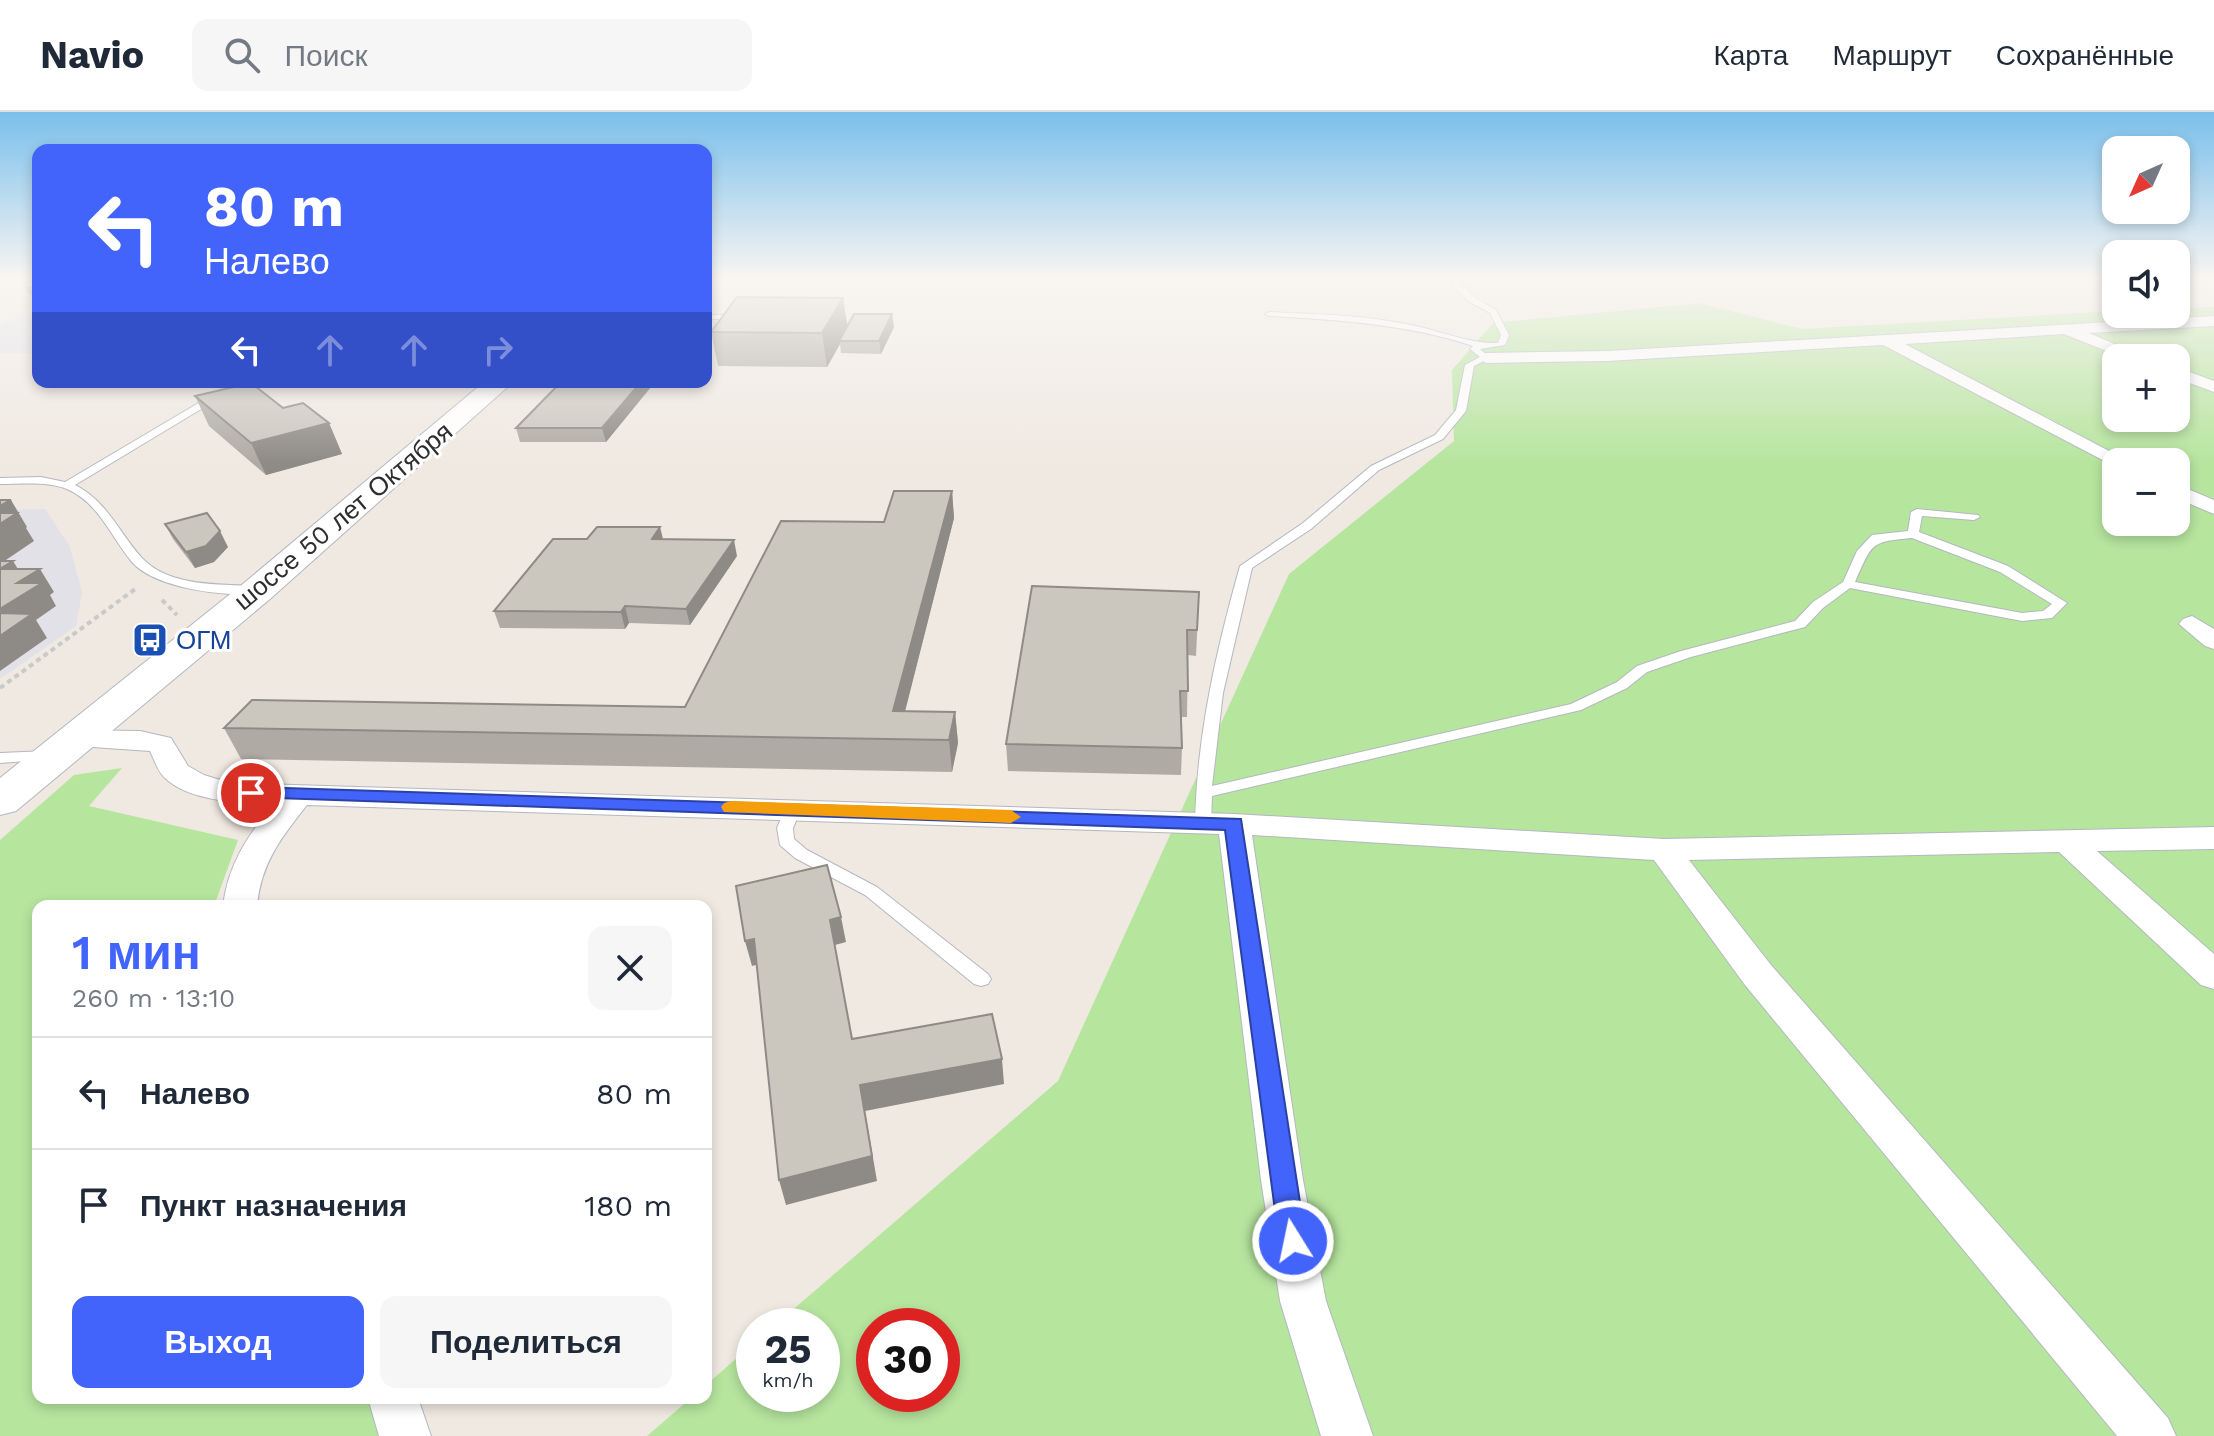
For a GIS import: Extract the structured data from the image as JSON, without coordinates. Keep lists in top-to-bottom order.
{
  "streets": {
    "street": ["шоссе 50 лет Октября"]
  },
  "places": {
    "bus stop": ["ОГМ"]
  },
  "north": "bottom left",
  "page": {
    "header": "Navio",
    "search": "Поиск",
    "nav": ["Карта", "Маршрут", "Сохранённые"],
    "map_buttons": ["+", "−"],
    "turn": ["80 m", "Налево"],
    "heading": ["1 мин", "260 m · 13:10"],
    "list": [
      {
        "name": "Налево",
        "value": "80 m"
      },
      {
        "name": "Пункт назначения",
        "value": "180 m"
      }
    ],
    "buttons": ["Выход", "Поделиться"],
    "speed": "25 km/h",
    "limit": "30"
  }
}
